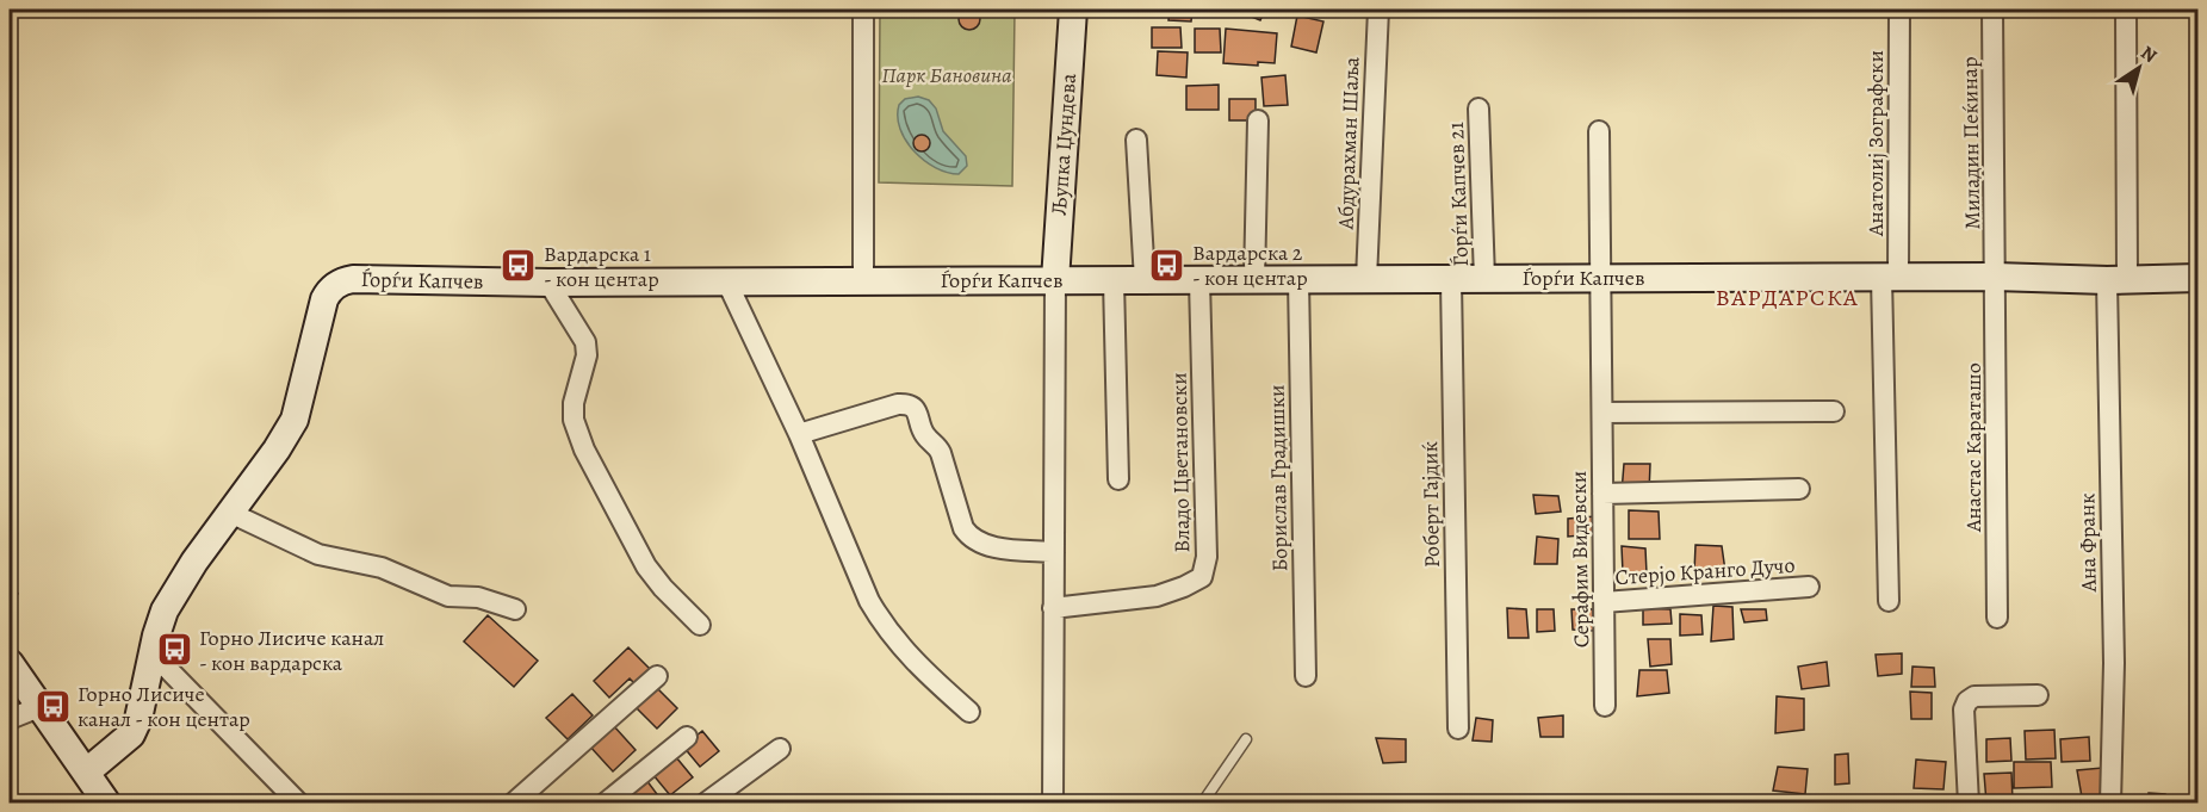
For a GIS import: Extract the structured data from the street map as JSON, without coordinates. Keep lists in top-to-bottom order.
{
  "streets": {
    "street": [
      "Абдурахман Шаља",
      "Анатолиј Зографски",
      "Миладин Пеќинар",
      "Љупка Џундева",
      "Ѓорѓи Капчев 21",
      "Ѓорѓи Капчев",
      "Анастас Караташо",
      "Владо Цветановски",
      "Борислав Градишки",
      "Роберт Гајдиќ",
      "Ана Франк",
      "Серафим Видевски",
      "Стерјо Кранго Дучо"
    ]
  },
  "crossings": [
    ["Абдурахман Шаља", "Ѓорѓи Капчев"],
    ["Анатолиј Зографски", "Ѓорѓи Капчев"],
    ["Миладин Пеќинар", "Ѓорѓи Капчев"],
    ["Миладин Пеќинар", "Анастас Караташо"],
    ["Љупка Џундева", "Ѓорѓи Капчев"],
    ["Ѓорѓи Капчев 21", "Ѓорѓи Капчев"],
    ["Ѓорѓи Капчев", "Анастас Караташо"],
    ["Ѓорѓи Капчев", "Владо Цветановски"],
    ["Ѓорѓи Капчев", "Борислав Градишки"],
    ["Ѓорѓи Капчев", "Роберт Гајдиќ"],
    ["Ѓорѓи Капчев", "Ана Франк"],
    ["Ѓорѓи Капчев", "Серафим Видевски"],
    ["Серафим Видевски", "Стерјо Кранго Дучо"]
  ],
  "districts": ["ВАРДАРСКА"],
  "parks": ["Парк Бановина"],
  "places": {
    "bus stop": [
      "Вардарска 2 - кон центар",
      "Вардарска 1 - кон центар",
      "Горно Лисиче канал - кон вардарска",
      "Горно Лисиче канал - кон центар"
    ]
  },
  "north": "top right"
}
